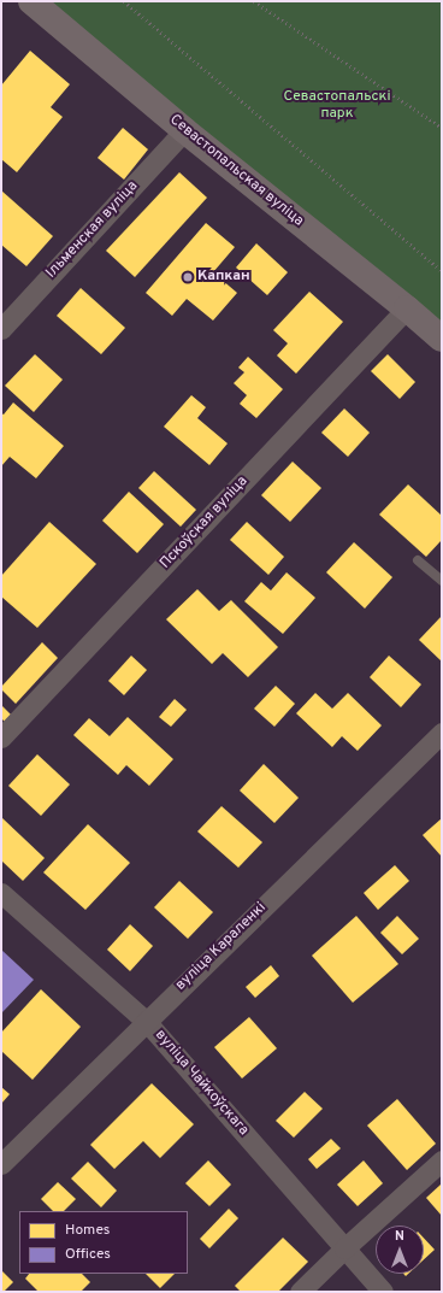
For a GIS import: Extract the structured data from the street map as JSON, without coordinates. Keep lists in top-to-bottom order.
{
  "streets": {
    "street": [
      "Севастопальская вуліца",
      "Ільменская вуліца",
      "Пскоўская вуліца",
      "вуліца Караленкі",
      "вуліца Чайкоўскага"
    ]
  },
  "crossings": [
    ["Севастопальская вуліца", "Ільменская вуліца"],
    ["Севастопальская вуліца", "Пскоўская вуліца"],
    ["вуліца Караленкі", "вуліца Чайкоўскага"]
  ],
  "parks": ["Севастопальскі парк"],
  "places": ["Капкан"],
  "legend": ["Homes", "Offices"],
  "north": "top"
}
